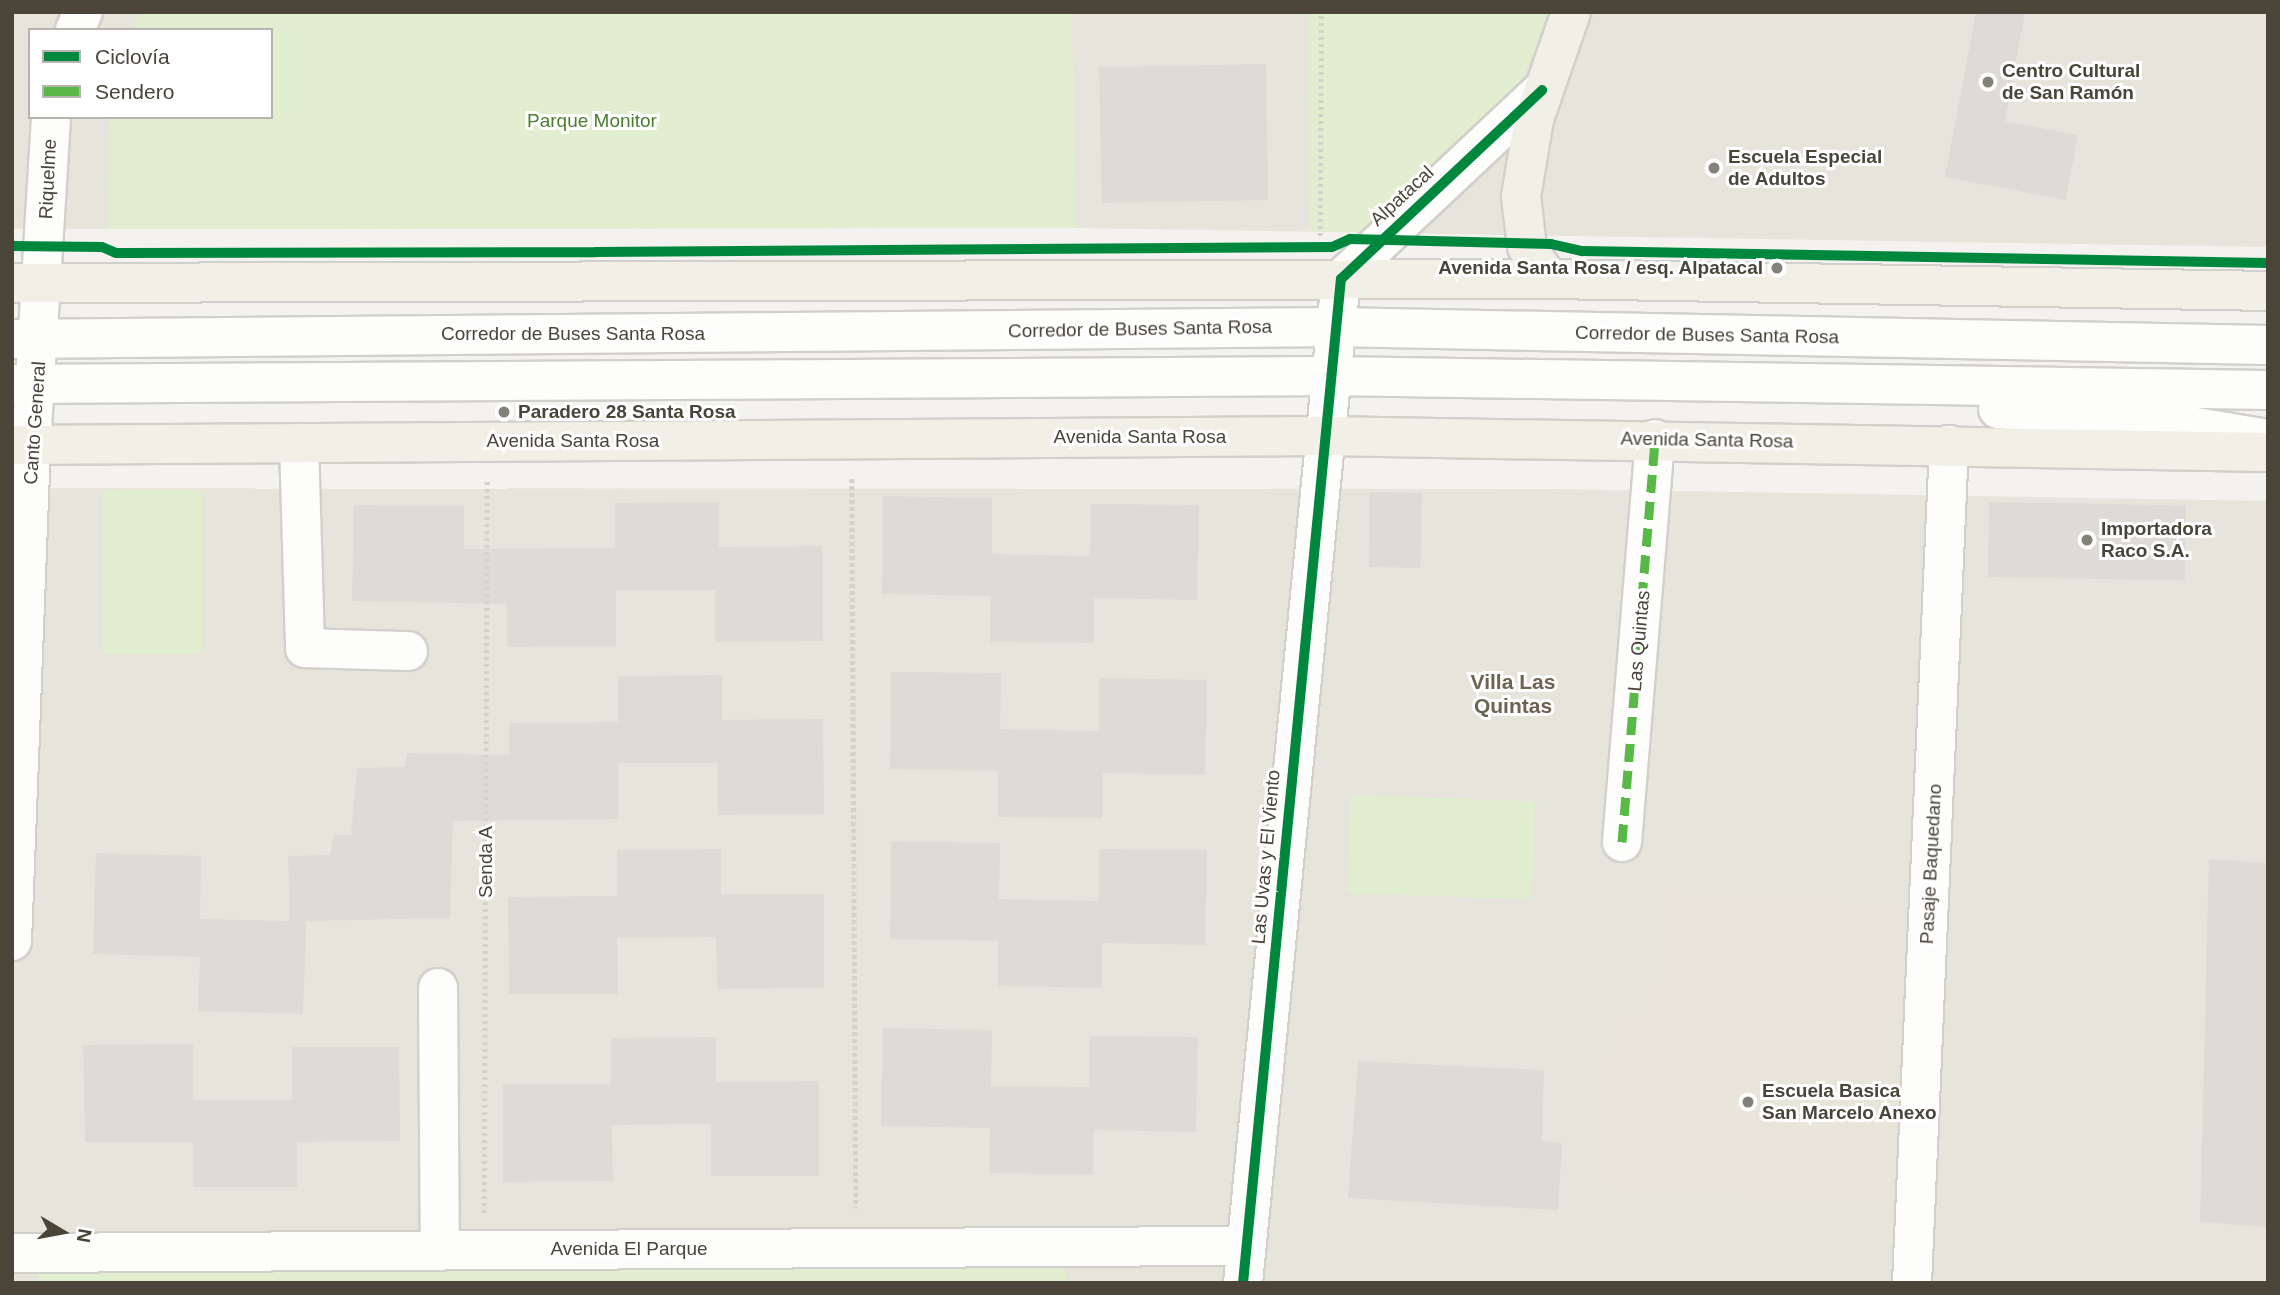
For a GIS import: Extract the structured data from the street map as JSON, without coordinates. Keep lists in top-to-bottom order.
{
  "streets": {
    "main road": ["Alpatacal", "Avenida Santa Rosa"],
    "street": [
      "Riquelme",
      "Corredor de Buses Santa Rosa",
      "Canto General",
      "Las Quintas",
      "Las Uvas y El Viento",
      "Pasaje Baquedano",
      "Avenida El Parque"
    ],
    "path": ["Senda A"]
  },
  "crossings": [
    ["Riquelme", "Canto General"],
    ["Corredor de Buses Santa Rosa", "Canto General"],
    ["Canto General", "Avenida Santa Rosa"],
    ["Avenida Santa Rosa", "Las Quintas"],
    ["Avenida Santa Rosa", "Las Uvas y El Viento"],
    ["Avenida Santa Rosa", "Pasaje Baquedano"],
    ["Las Uvas y El Viento", "Avenida El Parque"],
    ["Senda A", "Avenida El Parque"]
  ],
  "districts": ["Villa Las Quintas"],
  "parks": ["Parque Monitor"],
  "places": [
    "Centro Cultural de San Ramón",
    "Escuela Especial de Adultos",
    "Avenida Santa Rosa / esq. Alpatacal",
    "Paradero 28 Santa Rosa",
    "Importadora Raco S.A.",
    "Escuela Basica San Marcelo Anexo"
  ],
  "legend": ["Ciclovía", "Sendero"],
  "north": "right"
}
